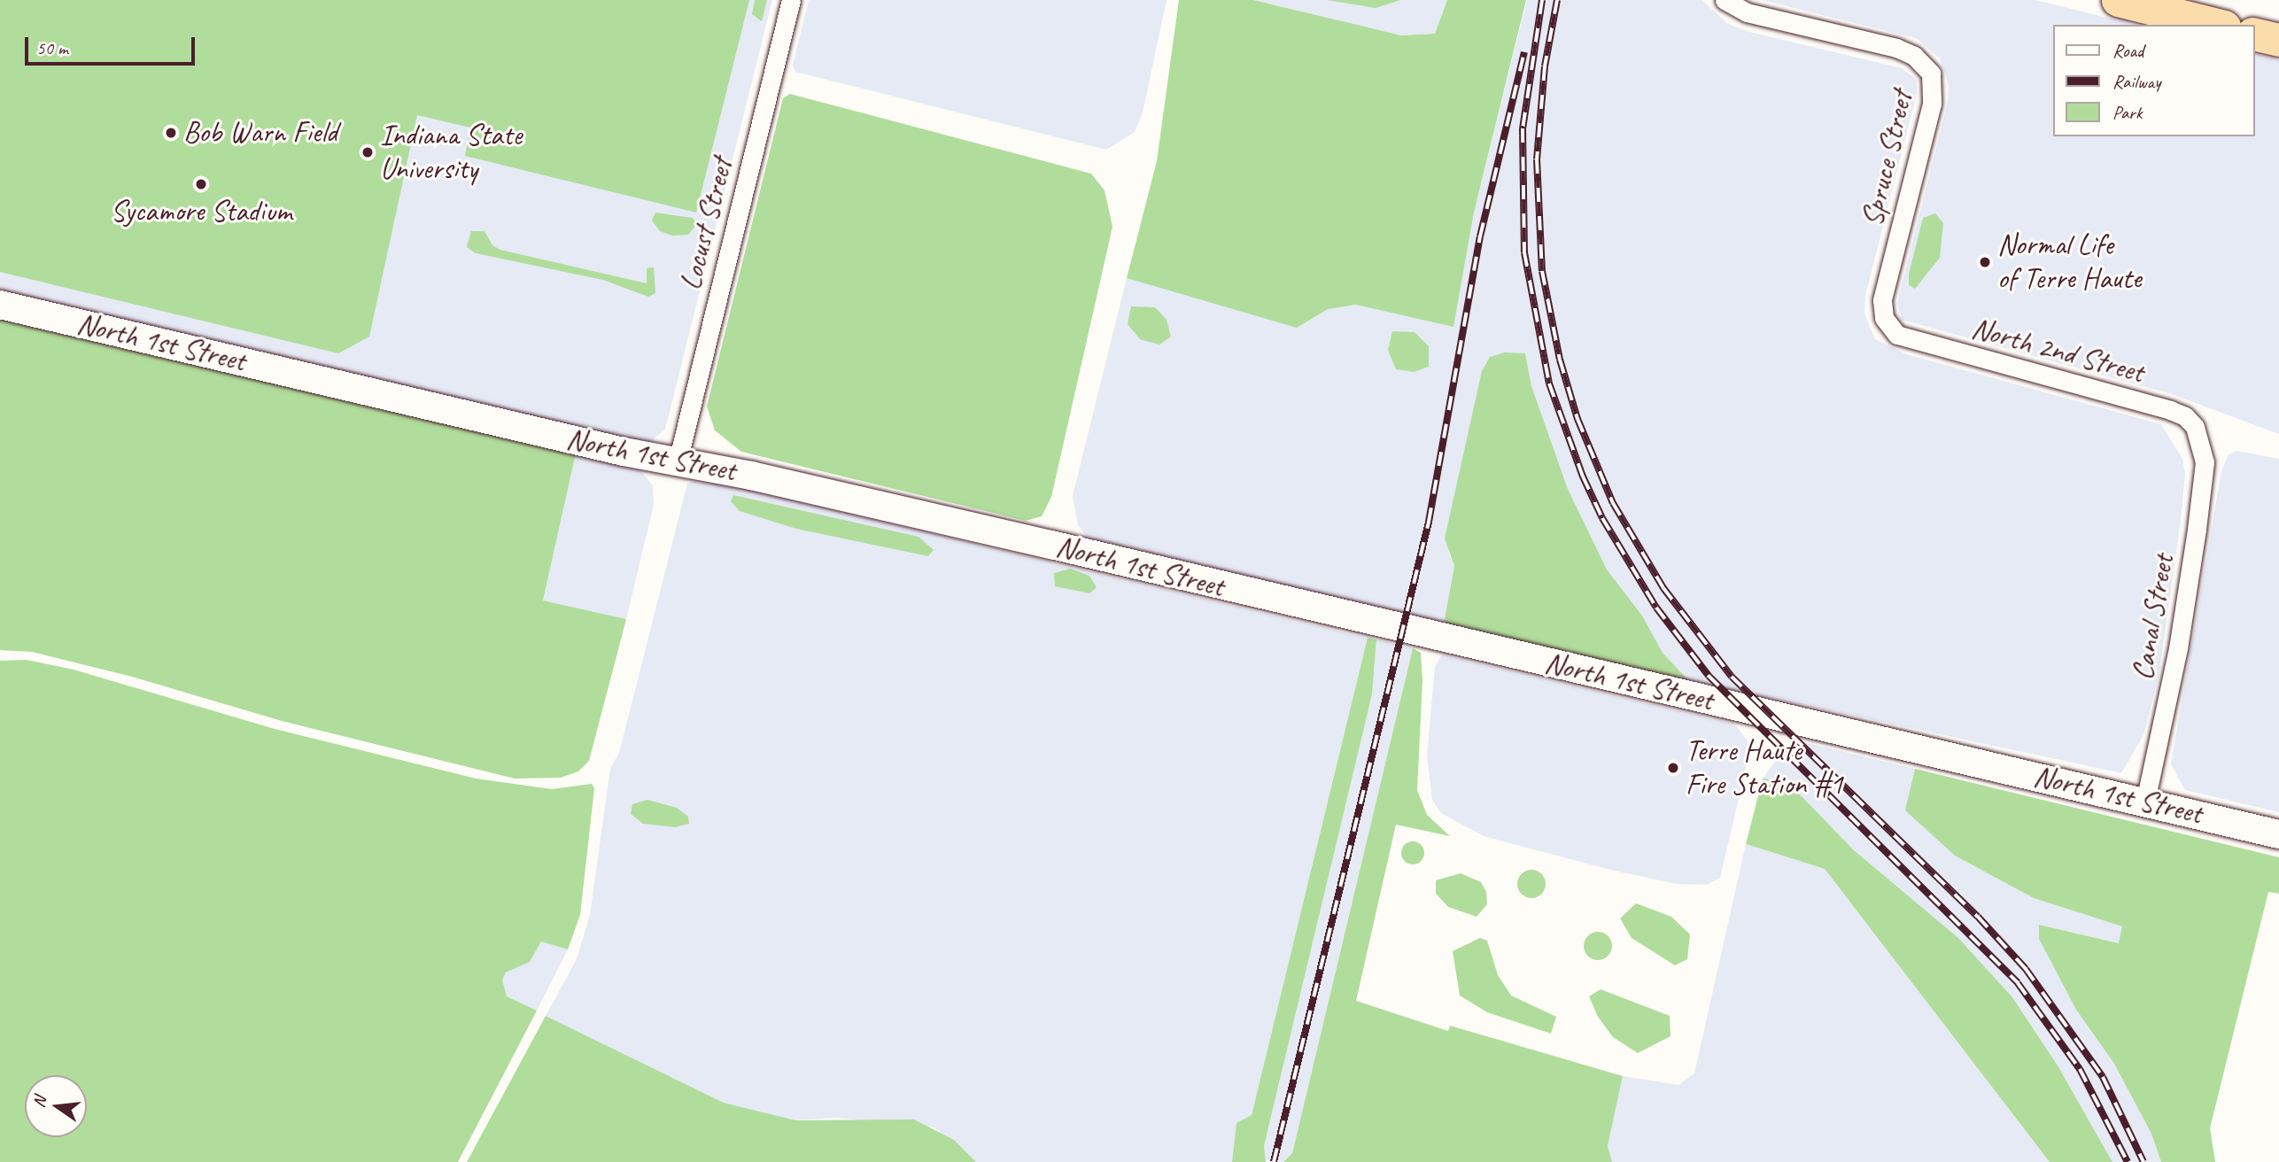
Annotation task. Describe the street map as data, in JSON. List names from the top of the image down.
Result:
{
  "streets": {
    "main road": ["North 1st Street"],
    "street": [
      "Spruce Street",
      "Locust Street",
      "North 2nd Street",
      "Canal Street"
    ]
  },
  "crossings": [
    ["Spruce Street", "North 2nd Street"],
    ["Locust Street", "North 1st Street"],
    ["North 1st Street", "Canal Street"],
    ["North 2nd Street", "Canal Street"]
  ],
  "places": [
    "Bob Warn Field",
    "Indiana State University",
    "Sycamore Stadium",
    "Normal Life of Terre Haute",
    "Terre Haute Fire Station #1"
  ],
  "legend": ["Road", "Railway", "Park"],
  "scale_bar": "50 m",
  "north": "left"
}
